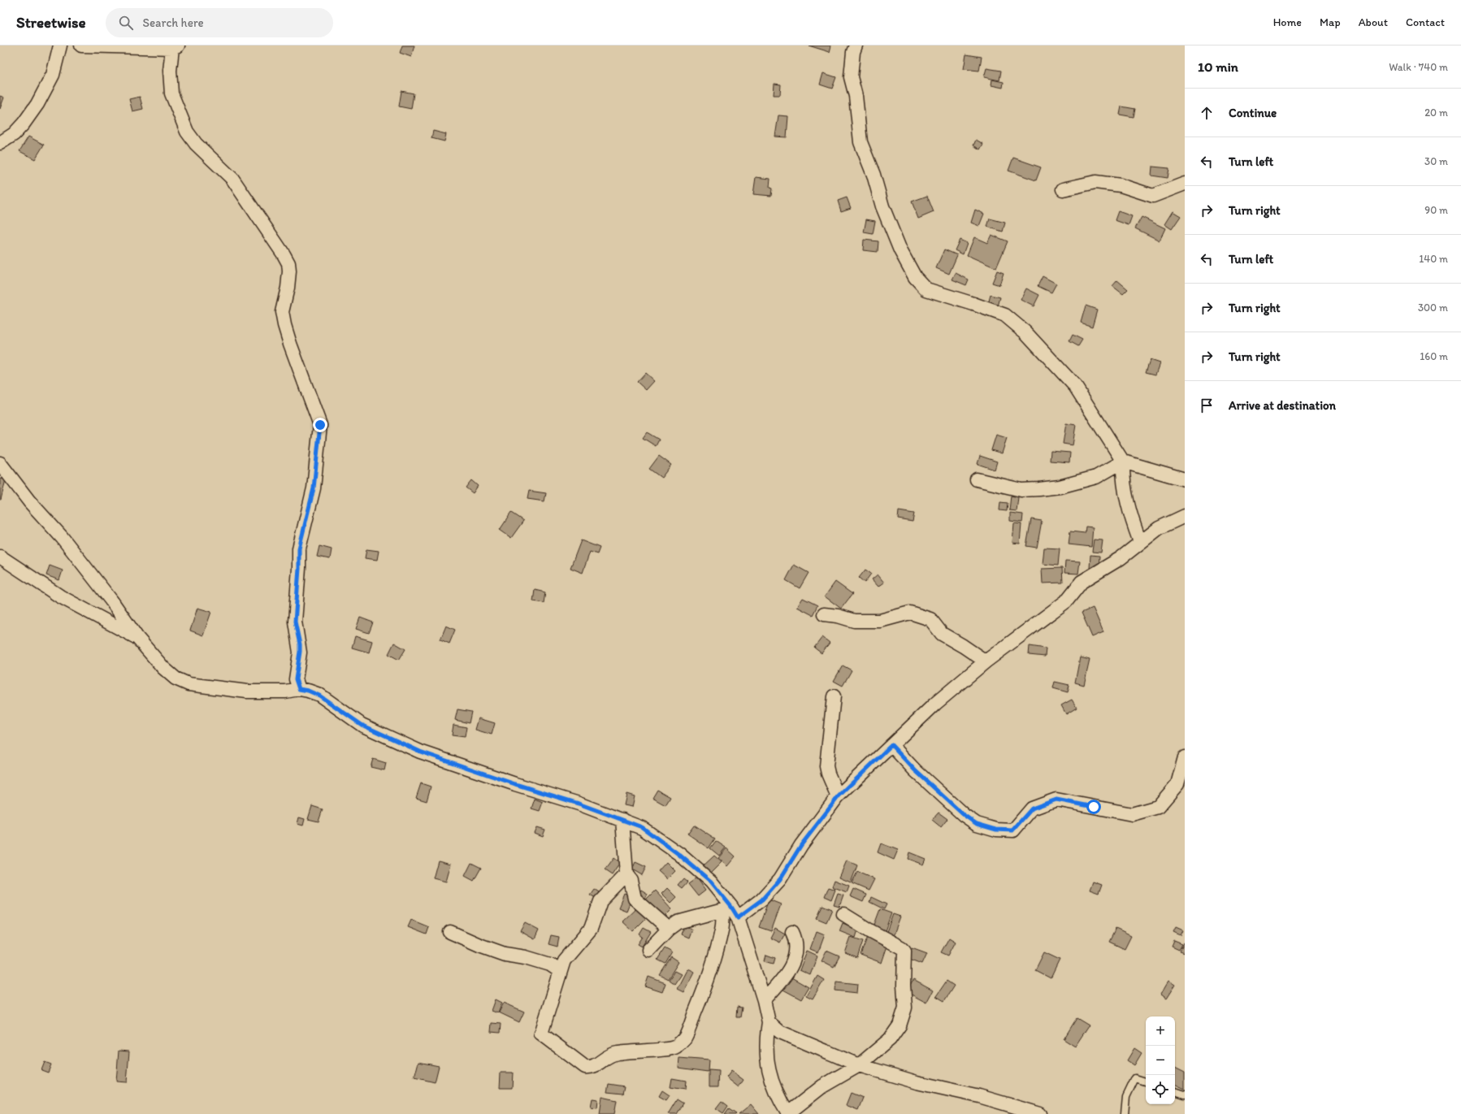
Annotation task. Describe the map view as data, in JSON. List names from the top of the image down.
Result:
{
  "page": {
    "header": "Streetwise",
    "search": "Search here",
    "nav": [
      "Home",
      "Map",
      "About",
      "Contact"
    ],
    "heading": ["10 min", "Walk · 740 m"],
    "list": [
      ["Continue", "20 m"],
      ["Turn left", "30 m"],
      ["Turn right", "90 m"],
      ["Turn left", "140 m"],
      ["Turn right", "300 m"],
      ["Turn right", "160 m"],
      "Arrive at destination"
    ],
    "map_buttons": ["+", "−"]
  }
}
